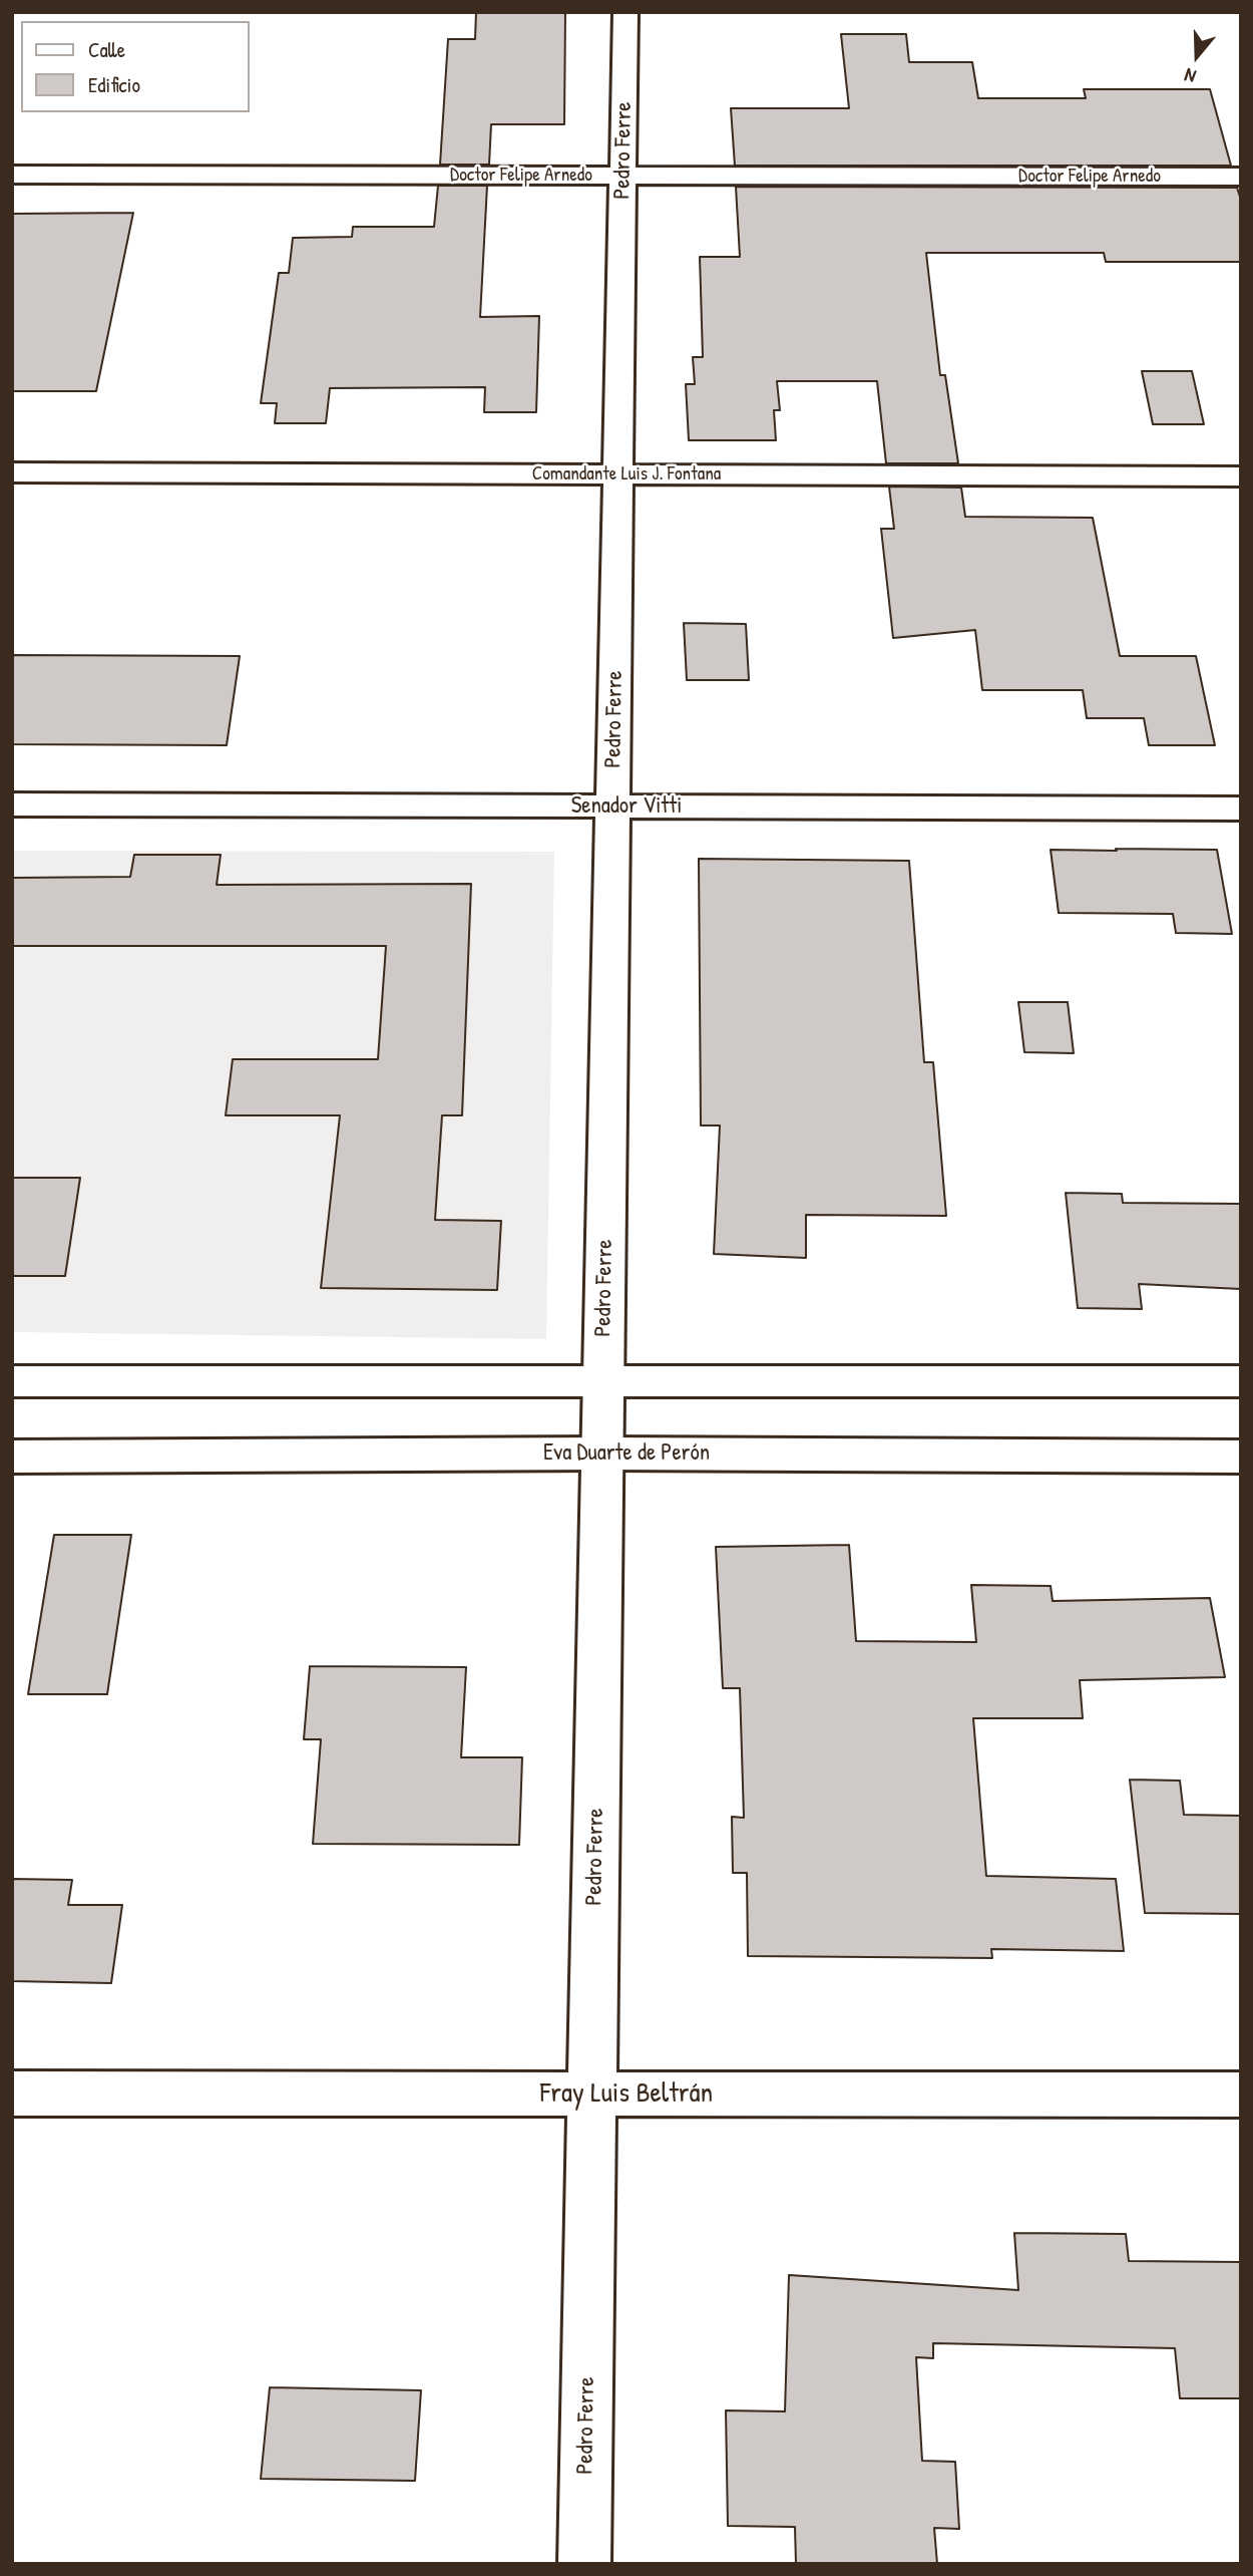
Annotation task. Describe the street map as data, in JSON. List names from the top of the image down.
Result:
{
  "streets": {
    "street": [
      "Pedro Ferre",
      "Doctor Felipe Arnedo",
      "Comandante Luis J. Fontana",
      "Senador Vitti",
      "Eva Duarte de Perón",
      "Fray Luis Beltrán"
    ]
  },
  "crossings": [
    ["Pedro Ferre", "Doctor Felipe Arnedo"],
    ["Pedro Ferre", "Comandante Luis J. Fontana"],
    ["Pedro Ferre", "Senador Vitti"],
    ["Pedro Ferre", "Eva Duarte de Perón"],
    ["Pedro Ferre", "Fray Luis Beltrán"]
  ],
  "legend": ["Calle", "Edificio"],
  "north": "bottom"
}
